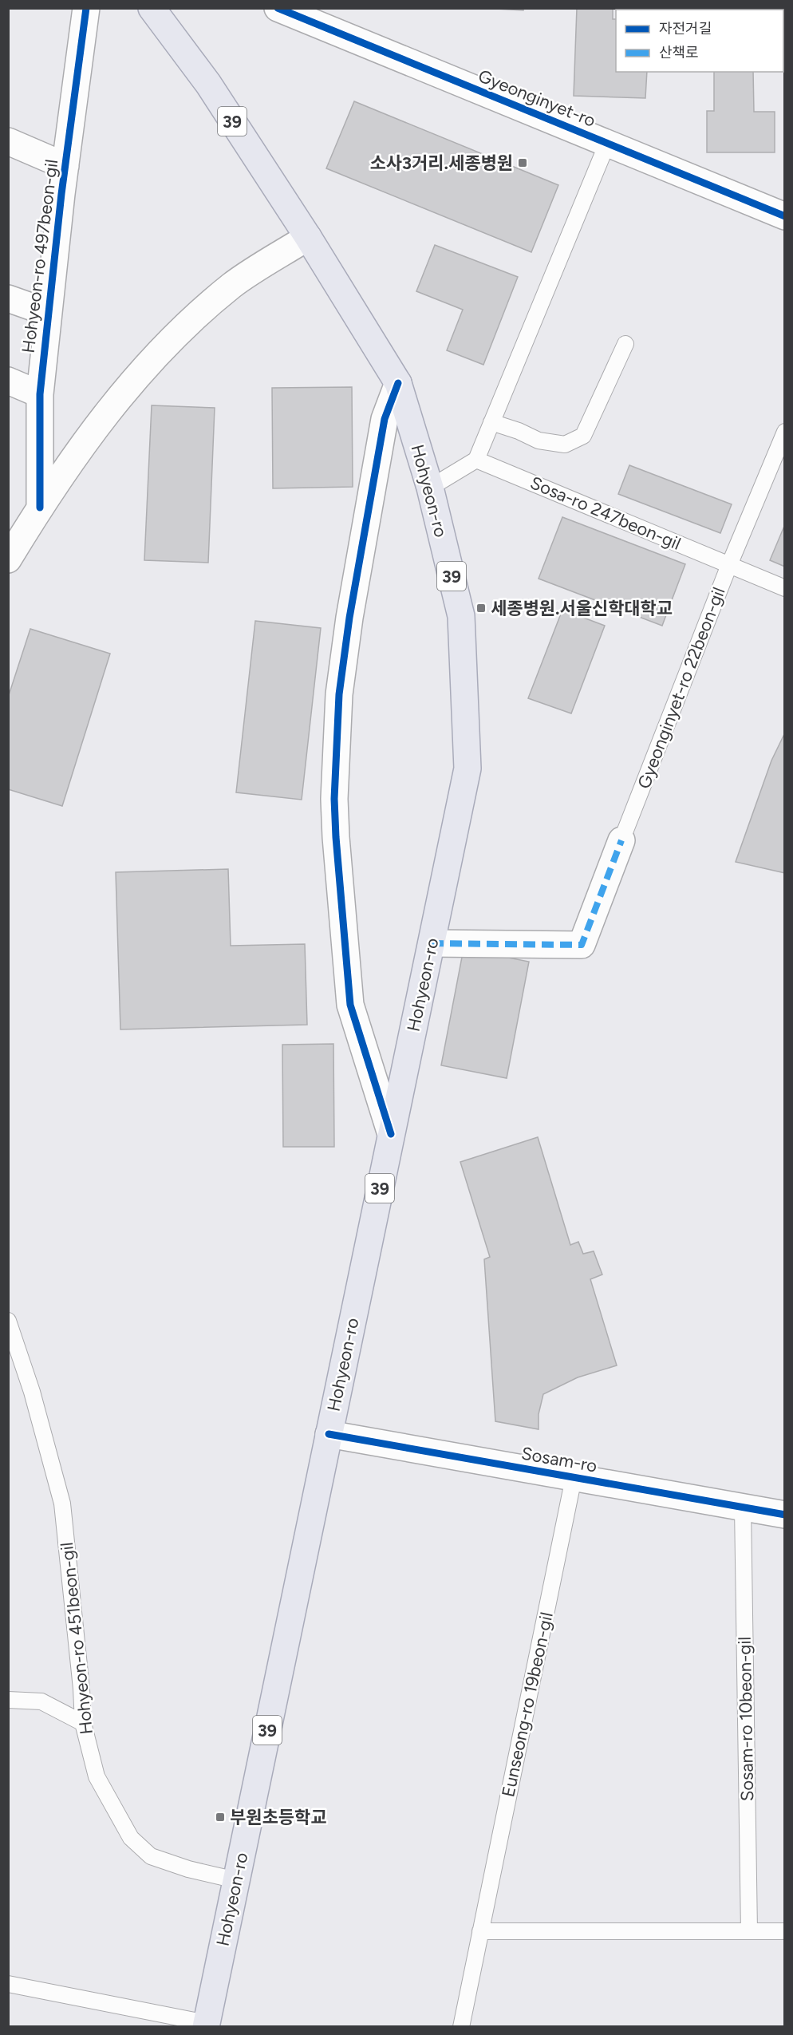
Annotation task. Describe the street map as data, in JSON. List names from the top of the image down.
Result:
{
  "streets": {
    "main road": ["39", "Hohyeon-ro"],
    "street": [
      "Gyeonginyet-ro",
      "Hohyeon-ro 497beon-gil",
      "Gyeonginyet-ro 22beon-gil",
      "Sosam-ro"
    ],
    "lane": [
      "Sosa-ro 247beon-gil",
      "Hohyeon-ro 451beon-gil",
      "Eunseong-ro 19beon-gil",
      "Sosam-ro 10beon-gil"
    ]
  },
  "crossings": [
    ["Hohyeon-ro", "Gyeonginyet-ro 22beon-gil"],
    ["Hohyeon-ro", "Sosam-ro"],
    ["Hohyeon-ro", "Hohyeon-ro 451beon-gil"],
    ["Sosa-ro 247beon-gil", "Gyeonginyet-ro 22beon-gil"],
    ["Sosam-ro", "Eunseong-ro 19beon-gil"],
    ["Sosam-ro", "Sosam-ro 10beon-gil"]
  ],
  "places": {
    "transit": ["소사3거리.세종병원", "세종병원.서울신학대학교", "부원초등학교"]
  },
  "legend": ["자전거길", "산책로"]
}
